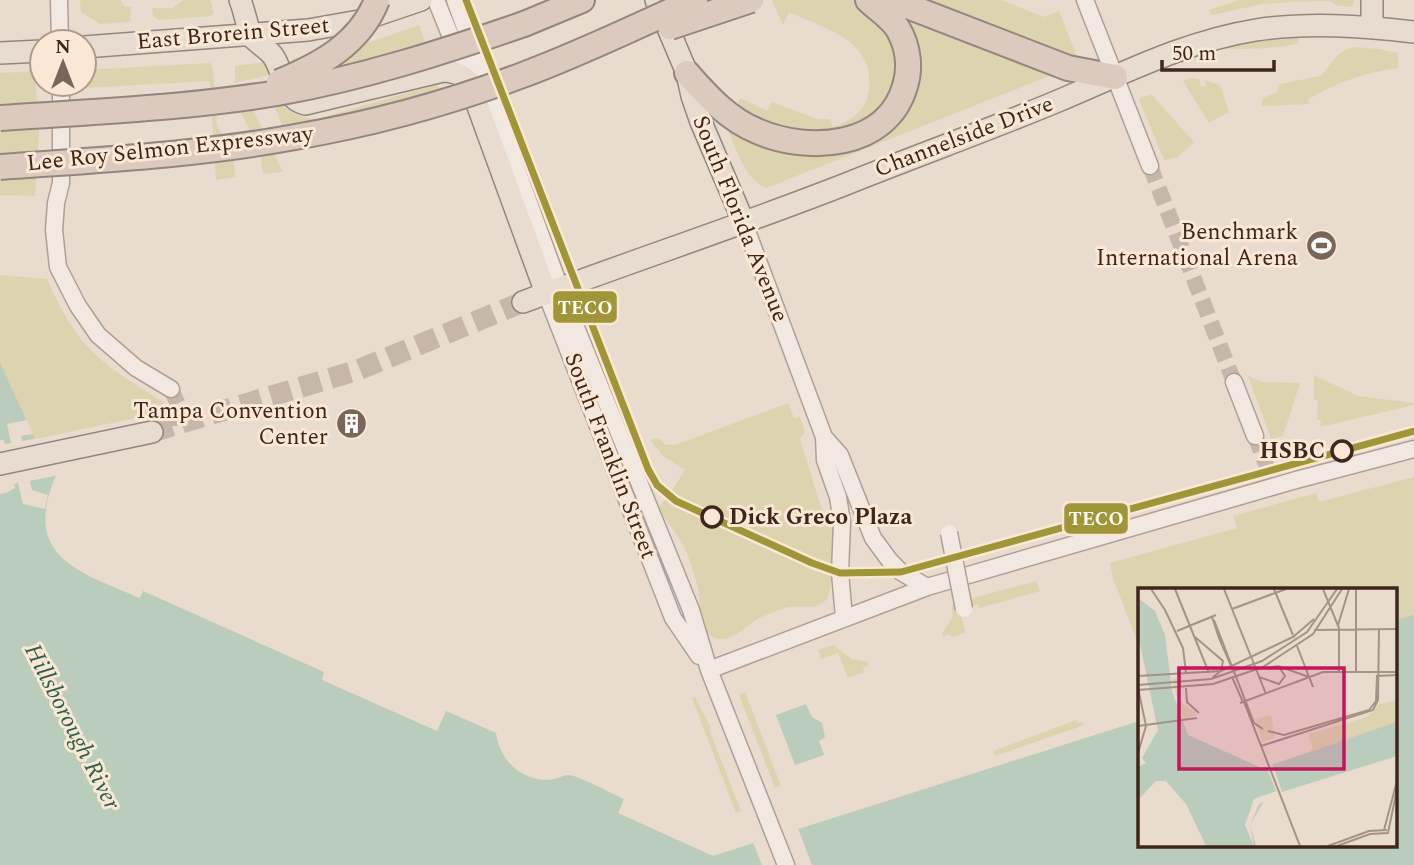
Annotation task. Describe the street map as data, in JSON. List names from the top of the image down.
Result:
{
  "streets": {
    "highway": ["Lee Roy Selmon Expressway"],
    "main road": [
      "East Brorein Street",
      "Channelside Drive",
      "South Florida Avenue",
      "South Franklin Street"
    ]
  },
  "crossings": [
    ["Channelside Drive", "South Florida Avenue"],
    ["Channelside Drive", "South Franklin Street"]
  ],
  "water": ["Hillsborough River"],
  "places": {
    "sports": ["Benchmark International Arena"],
    "building": ["Tampa Convention Center"],
    "other": ["HSBC", "Dick Greco Plaza"]
  },
  "lines": ["transit line TECO"],
  "scale_bar": "50 m",
  "north": "top"
}
